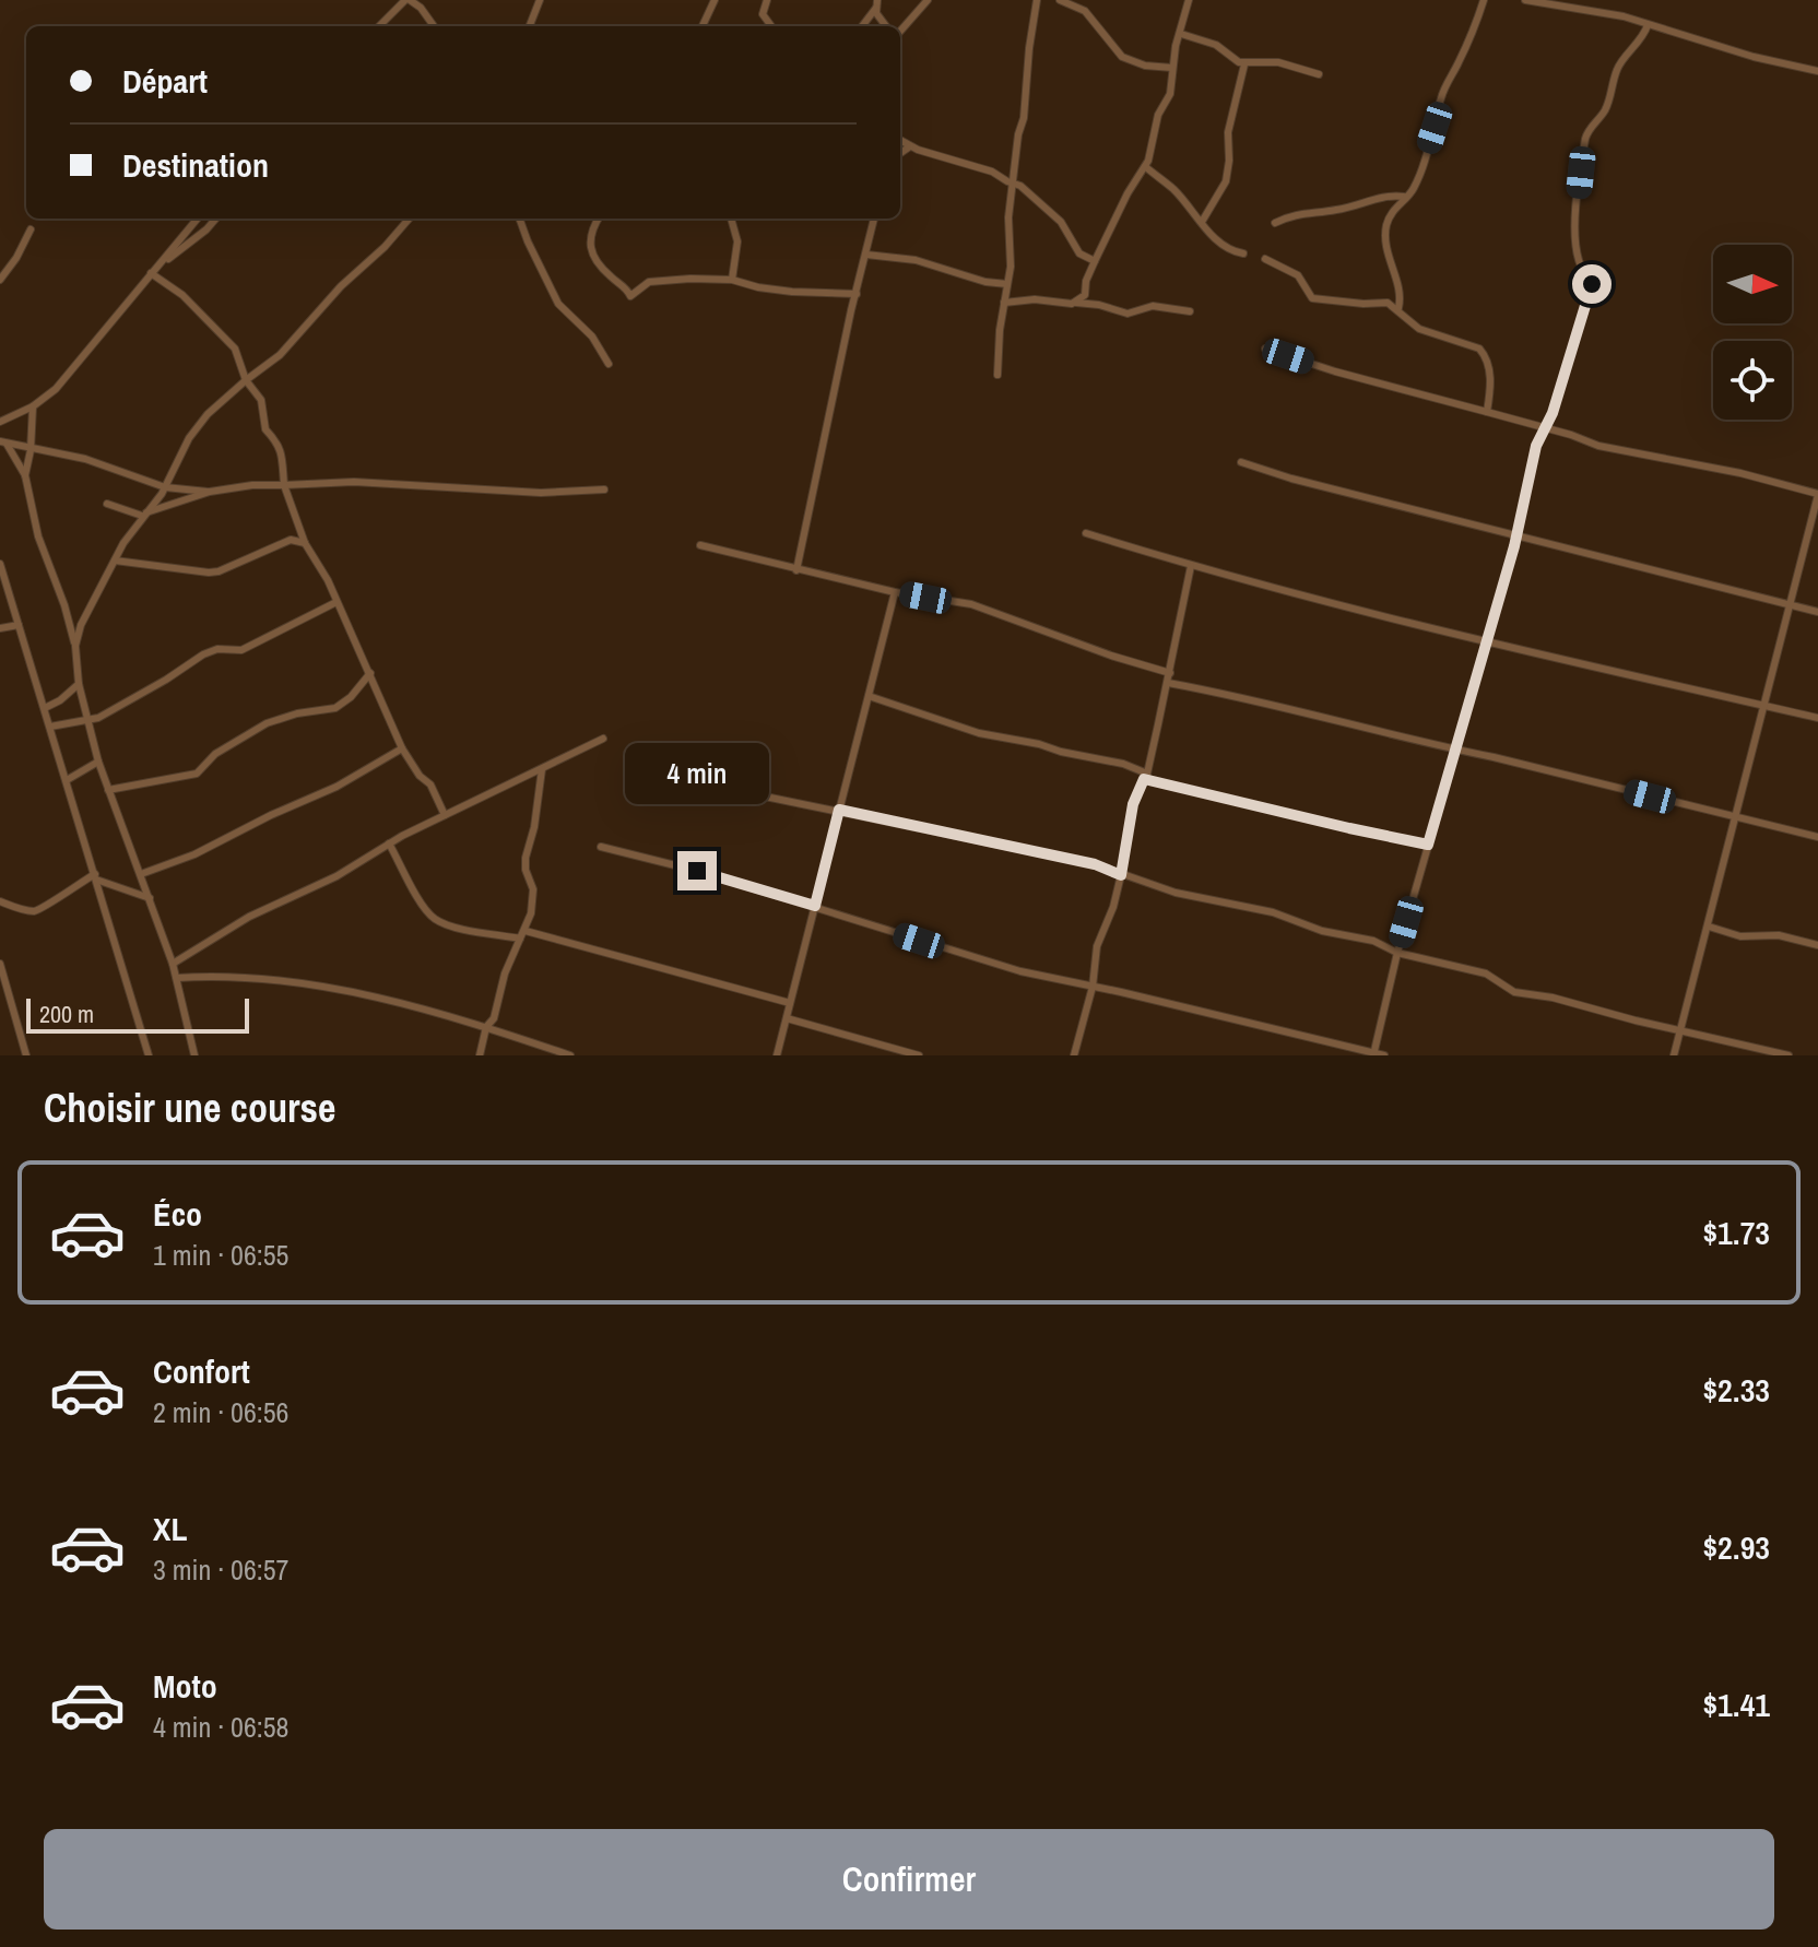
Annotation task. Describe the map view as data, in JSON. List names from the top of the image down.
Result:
{
  "scale_bar": "200 m",
  "north": "right",
  "page": {
    "banner": ["Départ", "Destination"],
    "bubble": "4 min",
    "scale": "200 m",
    "heading": "Choisir une course",
    "list": [
      {
        "name": "Éco",
        "note": "1 min · 06:55",
        "value": "$1.73"
      },
      {
        "name": "Confort",
        "note": "2 min · 06:56",
        "value": "$2.33"
      },
      {
        "name": "XL",
        "note": "3 min · 06:57",
        "value": "$2.93"
      },
      {
        "name": "Moto",
        "note": "4 min · 06:58",
        "value": "$1.41"
      }
    ],
    "buttons": "Confirmer"
  }
}
